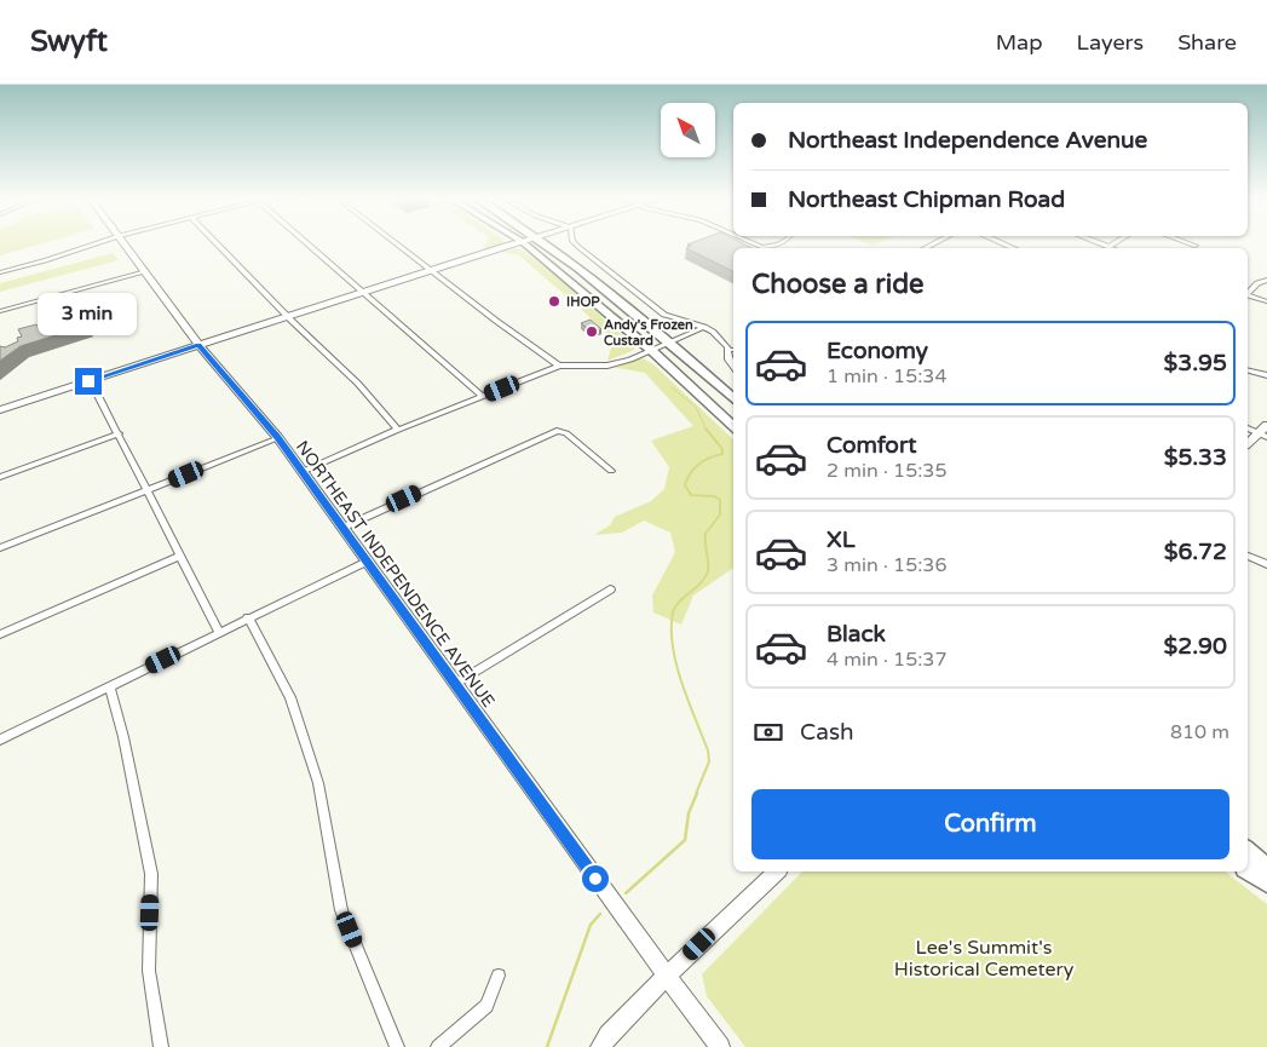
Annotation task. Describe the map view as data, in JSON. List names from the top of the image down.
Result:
{
  "streets": {
    "street": ["NORTHEAST INDEPENDENCE AVENUE"]
  },
  "parks": ["Lee's Summit's Historical Cemetery"],
  "places": ["IHOP", "Andy's Frozen Custard"],
  "north": "top left",
  "page": {
    "header": "Swyft",
    "nav": ["Map", "Layers", "Share"],
    "banner": ["Northeast Independence Avenue", "Northeast Chipman Road"],
    "heading": "Choose a ride",
    "bubble": "3 min",
    "list": [
      {
        "name": "Economy",
        "note": "1 min · 15:34",
        "value": "$3.95"
      },
      {
        "name": "Comfort",
        "note": "2 min · 15:35",
        "value": "$5.33"
      },
      {
        "name": "XL",
        "note": "3 min · 15:36",
        "value": "$6.72"
      },
      {
        "name": "Black",
        "note": "4 min · 15:37",
        "value": "$2.90"
      }
    ],
    "pay": ["Cash", "810 m"],
    "buttons": "Confirm"
  }
}
